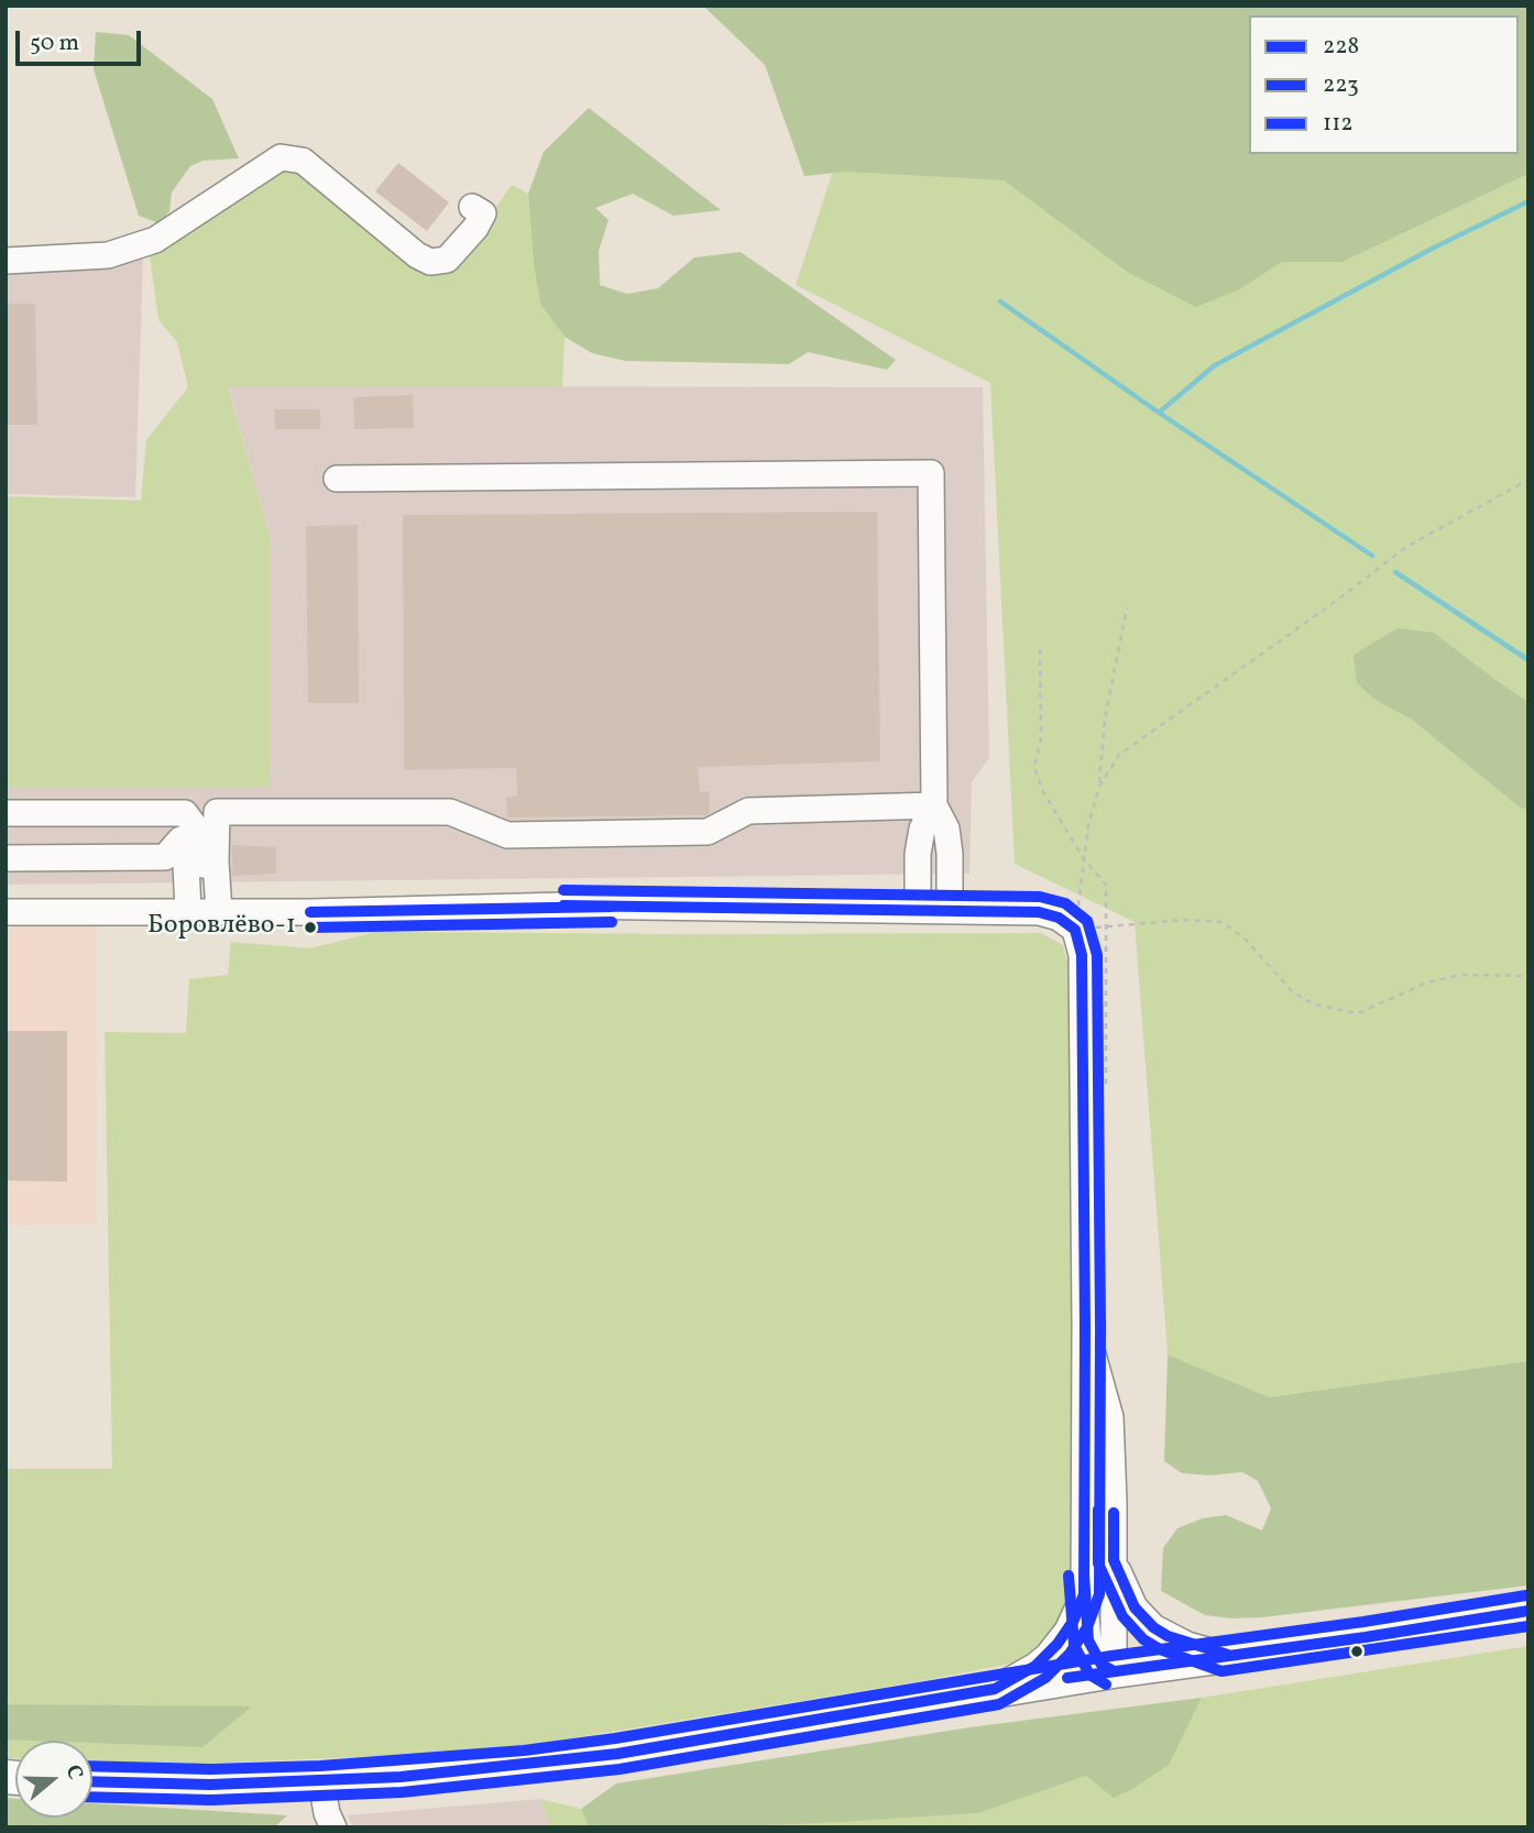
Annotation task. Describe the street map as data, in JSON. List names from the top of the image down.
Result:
{
  "places": ["Боровлёво-1"],
  "lines": ["transit line 223", "transit line 228", "transit line 112"],
  "legend": ["228", "223", "112"],
  "scale_bar": "50 m",
  "north": "right"
}
